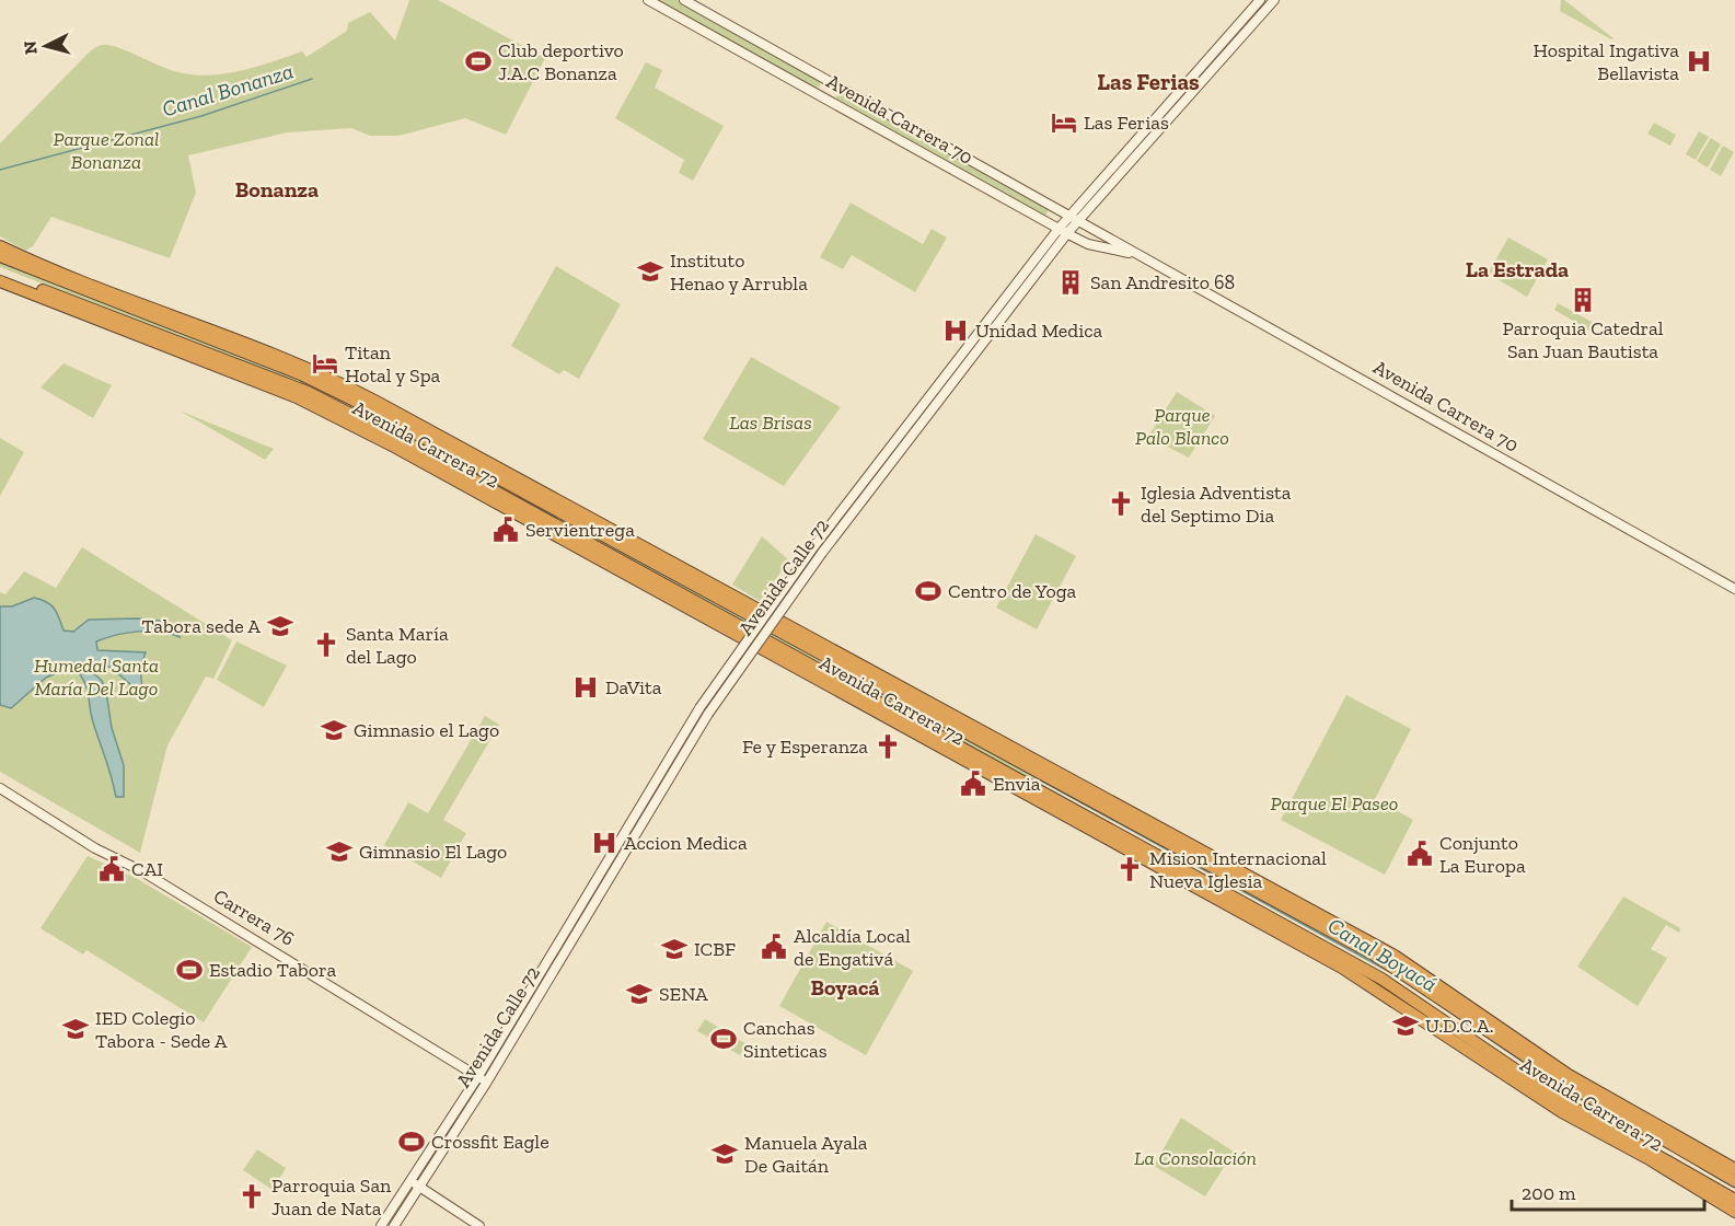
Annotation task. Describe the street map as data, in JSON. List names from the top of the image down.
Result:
{
  "streets": {
    "highway": ["Avenida Carrera 72"],
    "main road": ["Avenida Carrera 70", "Avenida Calle 72", "Carrera 76"]
  },
  "crossings": [
    ["Avenida Carrera 70", "Avenida Calle 72"],
    ["Avenida Calle 72", "Carrera 76"]
  ],
  "districts": [
    "Las Ferias",
    "Bonanza",
    "La Estrada",
    "Boyacá"
  ],
  "water": ["Canal Bonanza", "Canal Boyacá"],
  "parks": [
    "Parque Zonal Bonanza",
    "Parque Palo Blanco",
    "Las Brisas",
    "Humedal Santa María Del Lago",
    "Parque El Paseo",
    "La Consolación"
  ],
  "places": {
    "sports": [
      "Club deportivo J.A.C Bonanza",
      "Centro de Yoga",
      "Estadio Tabora",
      "Canchas Sinteticas",
      "Crossfit Eagle"
    ],
    "hospital": [
      "Hospital Ingativa Bellavista",
      "Unidad Medica",
      "DaVita",
      "Accion Medica"
    ],
    "hotel": ["Las Ferias", "Titan Hotal y Spa"],
    "school or university": [
      "Instituto Henao y Arrubla",
      "Tabora sede A",
      "Gimnasio el Lago",
      "Gimnasio El Lago",
      "ICBF",
      "SENA",
      "U.D.C.A.",
      "IED Colegio Tabora - Sede A",
      "Manuela Ayala De Gaitán"
    ],
    "building": ["San Andresito 68", "Parroquia Catedral San Juan Bautista"],
    "church": [
      "Iglesia Adventista del Septimo Dia",
      "Santa María del Lago",
      "Fe y Esperanza",
      "Mision Internacional Nueva Iglesia",
      "Parroquia San Juan de Nata"
    ],
    "public building": [
      "Servientrega",
      "Envia",
      "Conjunto La Europa",
      "CAI",
      "Alcaldía Local de Engativá"
    ]
  },
  "scale_bar": "200 m",
  "north": "left"
}
